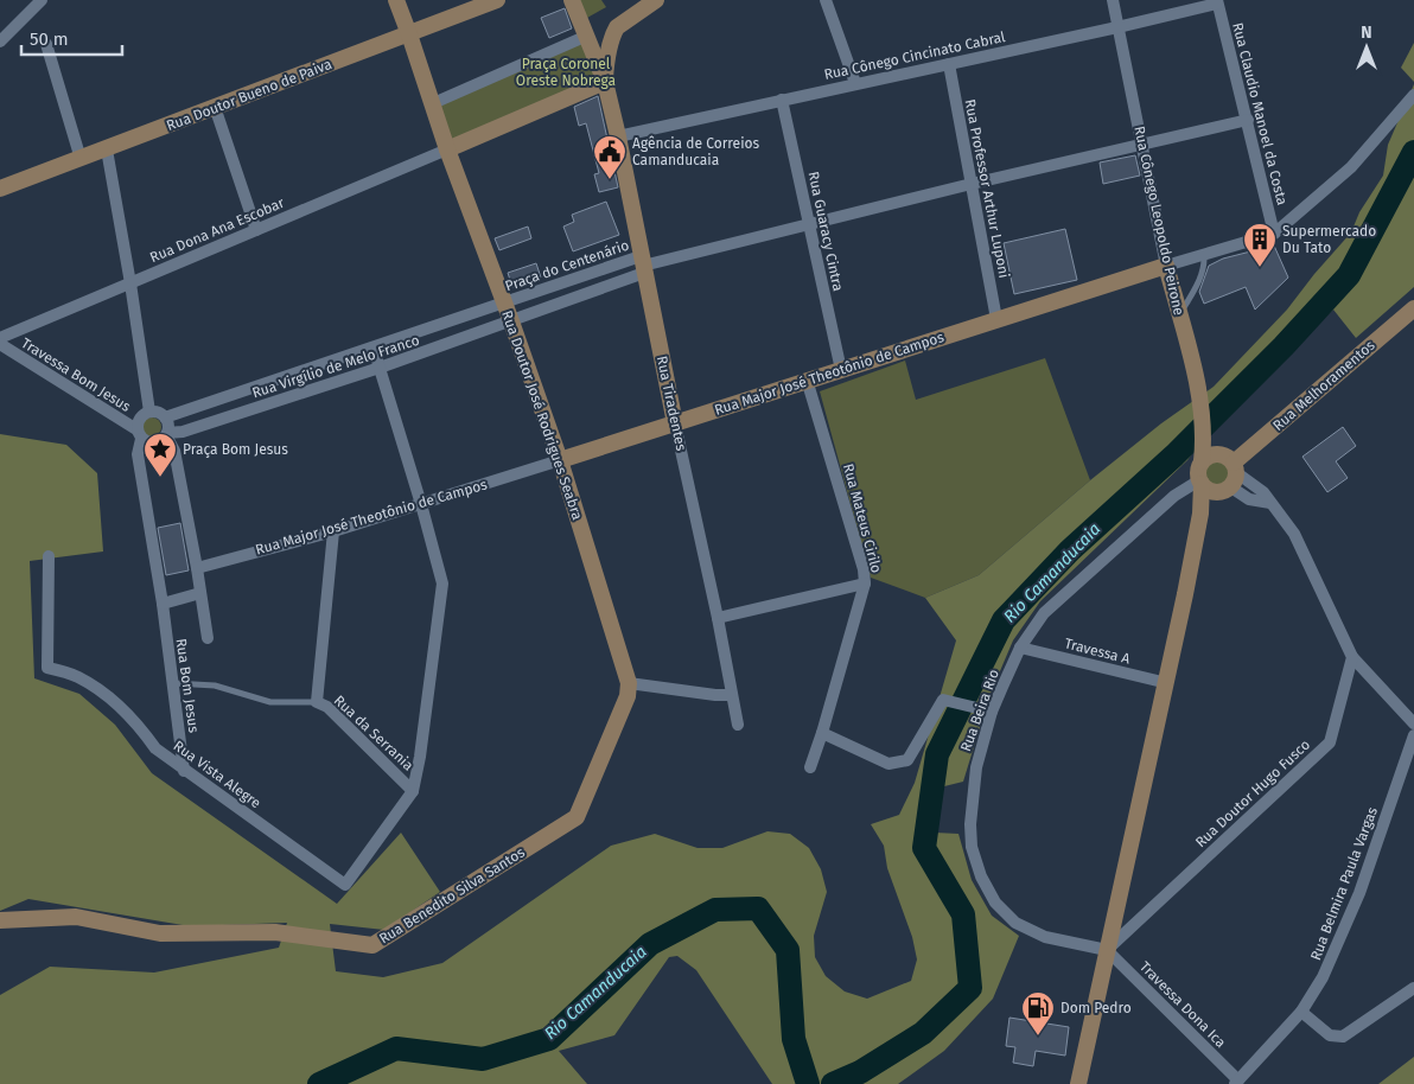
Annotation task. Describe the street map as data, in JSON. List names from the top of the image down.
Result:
{
  "streets": {
    "main road": [
      "Rua Doutor Bueno de Paiva",
      "Rua Cônego Leopoldo Peirone",
      "Rua Major José Theotônio de Campos",
      "Rua Melhoramentos",
      "Rua Tiradentes",
      "Rua Doutor José Rodrigues Seabra",
      "Rua Benedito Silva Santos"
    ],
    "street": [
      "Rua Cônego Cincinato Cabral",
      "Rua Claudio Manoel da Costa",
      "Rua Professor Arthur Luponi",
      "Rua Dona Ana Escobar",
      "Rua Guaracy Cintra",
      "Praça do Centenário",
      "Rua Virgílio de Melo Franco",
      "Travessa Bom Jesus",
      "Rua Mateus Cirilo",
      "Travessa A",
      "Rua Bom Jesus",
      "Rua Beira Rio",
      "Rua da Serrania",
      "Rua Vista Alegre",
      "Rua Doutor Hugo Fusco",
      "Rua Belmira Paula Vargas",
      "Travessa Dona Ica"
    ]
  },
  "crossings": [
    ["Rua Cônego Cincinato Cabral", "Rua Claudio Manoel da Costa"],
    ["Rua Cônego Cincinato Cabral", "Rua Professor Arthur Luponi"],
    ["Rua Cônego Cincinato Cabral", "Rua Cônego Leopoldo Peirone"],
    ["Rua Cônego Cincinato Cabral", "Rua Guaracy Cintra"],
    ["Rua Cônego Cincinato Cabral", "Rua Tiradentes"],
    ["Rua Doutor Bueno de Paiva", "Rua Doutor José Rodrigues Seabra"],
    ["Rua Claudio Manoel da Costa", "Rua Major José Theotônio de Campos"],
    ["Rua Professor Arthur Luponi", "Rua Major José Theotônio de Campos"],
    ["Rua Cônego Leopoldo Peirone", "Rua Major José Theotônio de Campos"],
    ["Rua Cônego Leopoldo Peirone", "Rua Melhoramentos"],
    ["Rua Cônego Leopoldo Peirone", "Rua Beira Rio"],
    ["Rua Dona Ana Escobar", "Rua Doutor José Rodrigues Seabra"],
    ["Rua Guaracy Cintra", "Rua Major José Theotônio de Campos"],
    ["Praça do Centenário", "Rua Virgílio de Melo Franco"],
    ["Praça do Centenário", "Rua Tiradentes"],
    ["Praça do Centenário", "Rua Doutor José Rodrigues Seabra"],
    ["Rua Virgílio de Melo Franco", "Travessa Bom Jesus"],
    ["Rua Virgílio de Melo Franco", "Rua Doutor José Rodrigues Seabra"],
    ["Rua Major José Theotônio de Campos", "Rua Tiradentes"],
    ["Rua Major José Theotônio de Campos", "Rua Doutor José Rodrigues Seabra"],
    ["Rua Major José Theotônio de Campos", "Rua Mateus Cirilo"],
    ["Rua Melhoramentos", "Rua Beira Rio"],
    ["Rua Doutor José Rodrigues Seabra", "Rua Benedito Silva Santos"],
    ["Travessa A", "Rua Beira Rio"],
    ["Rua Bom Jesus", "Rua da Serrania"],
    ["Rua Bom Jesus", "Rua Vista Alegre"],
    ["Rua Beira Rio", "Rua Doutor Hugo Fusco"],
    ["Rua Beira Rio", "Travessa Dona Ica"],
    ["Rua da Serrania", "Rua Vista Alegre"],
    ["Rua Doutor Hugo Fusco", "Travessa Dona Ica"],
    ["Rua Belmira Paula Vargas", "Travessa Dona Ica"]
  ],
  "water": ["Rio Camanducaia"],
  "parks": ["Praça Coronel Oreste Nobrega"],
  "places": {
    "public building": ["Agência de Correios Camanducaia"],
    "building": ["Supermercado Du Tato"],
    "place": ["Praça Bom Jesus"],
    "fuel station": ["Dom Pedro"]
  },
  "scale_bar": "50 m",
  "north": "top"
}
